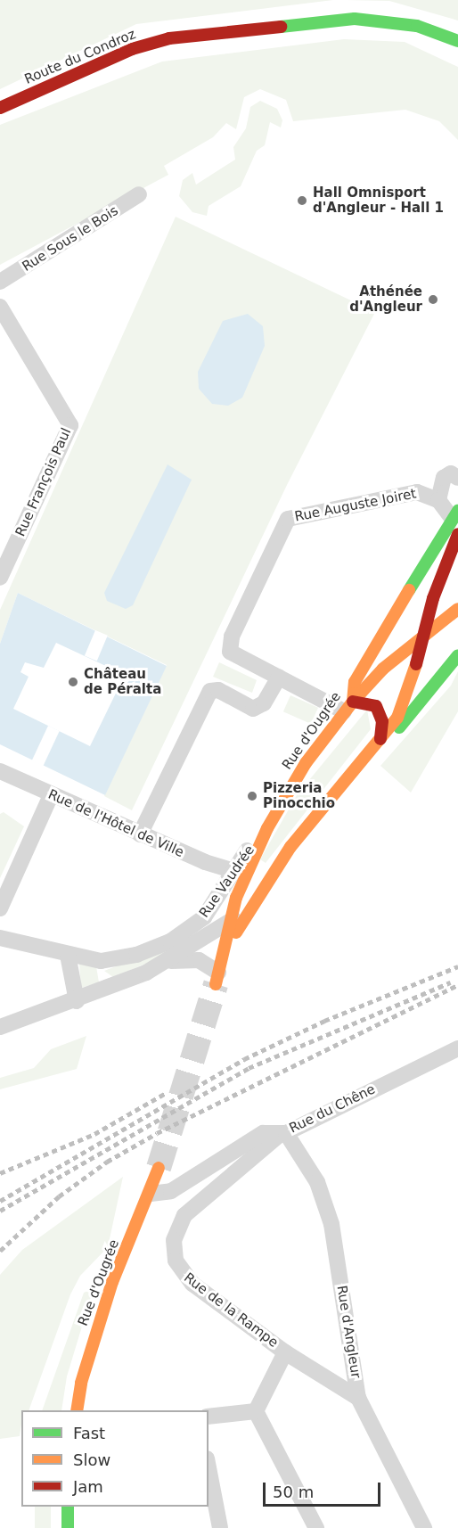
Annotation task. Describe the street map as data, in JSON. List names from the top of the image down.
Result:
{
  "streets": {
    "main road": ["Route du Condroz", "Rue d'Ougrée"],
    "street": [
      "Rue Sous le Bois",
      "Rue François Paul",
      "Rue Auguste Joiret",
      "Rue de l'Hôtel de Ville",
      "Rue Vaudrée",
      "Rue du Chêne",
      "Rue de la Rampe",
      "Rue d'Angleur"
    ]
  },
  "crossings": [
    ["Rue d'Ougrée", "Rue Vaudrée"],
    ["Rue d'Ougrée", "Rue du Chêne"],
    ["Rue de l'Hôtel de Ville", "Rue Vaudrée"],
    ["Rue du Chêne", "Rue de la Rampe"],
    ["Rue du Chêne", "Rue d'Angleur"],
    ["Rue de la Rampe", "Rue d'Angleur"]
  ],
  "places": [
    "Hall Omnisport d'Angleur - Hall 1",
    "Athénée d'Angleur",
    "Château de Péralta",
    "Pizzeria Pinocchio"
  ],
  "legend": ["Fast", "Slow", "Jam"],
  "scale_bar": "50 m"
}
